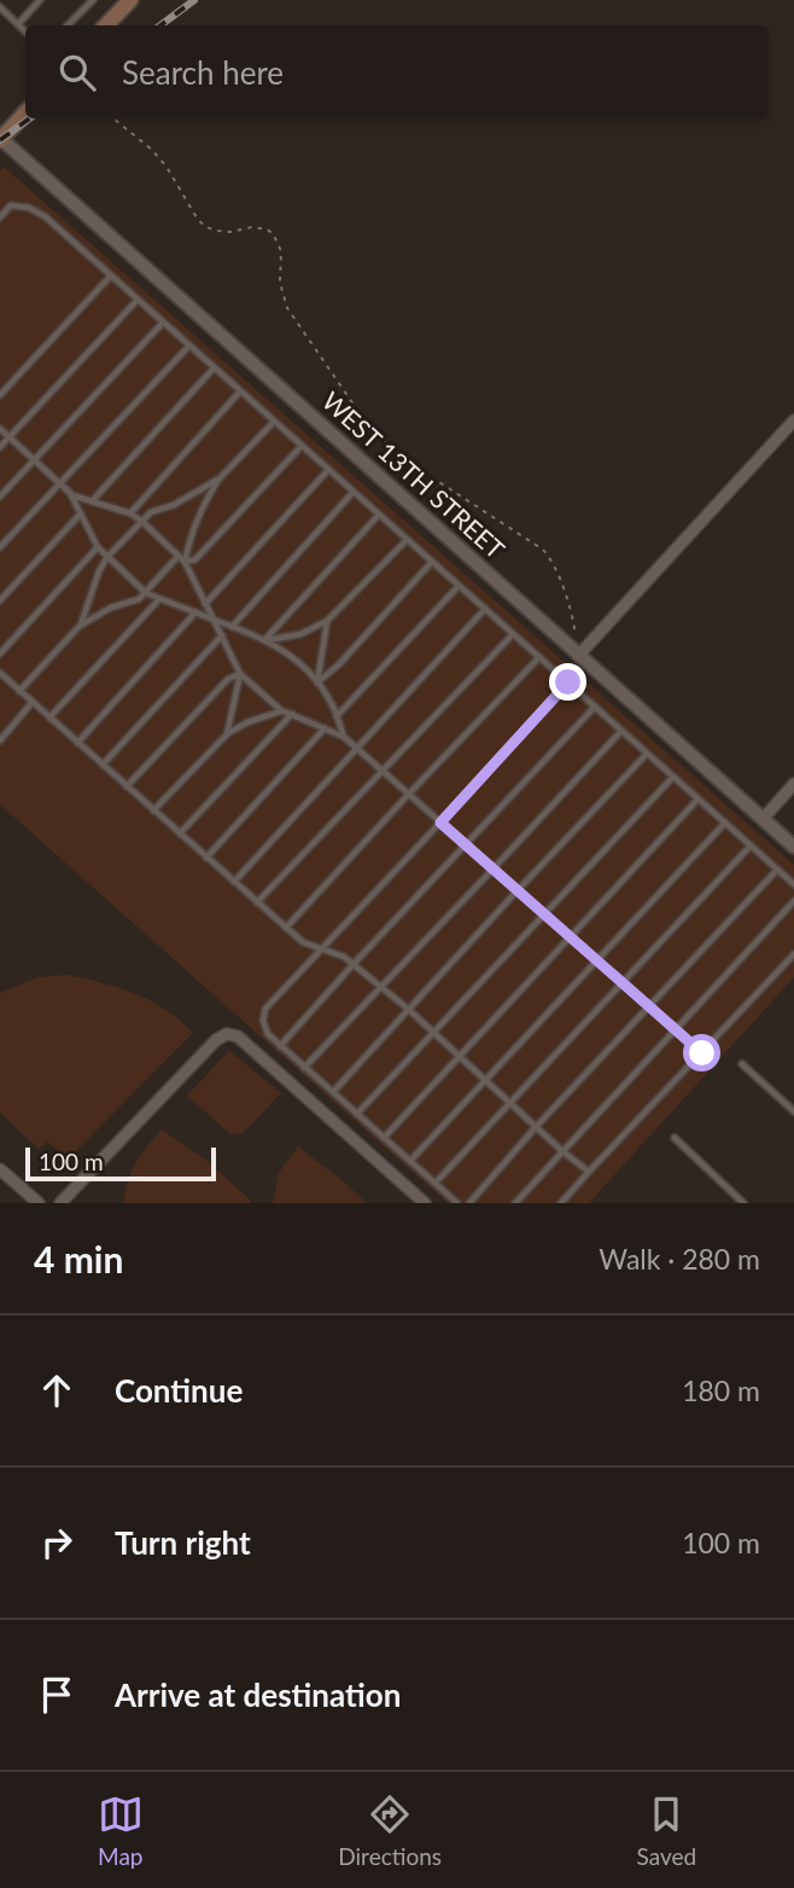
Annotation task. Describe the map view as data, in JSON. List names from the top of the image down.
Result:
{
  "streets": {
    "street": ["WEST 13TH STREET"]
  },
  "scale_bar": "100 m",
  "page": {
    "search": "Search here",
    "scale": "100 m",
    "heading": ["4 min", "Walk · 280 m"],
    "list": [
      ["Continue", "180 m"],
      ["Turn right", "100 m"],
      "Arrive at destination"
    ],
    "nav": ["Map", "Directions", "Saved"]
  }
}
